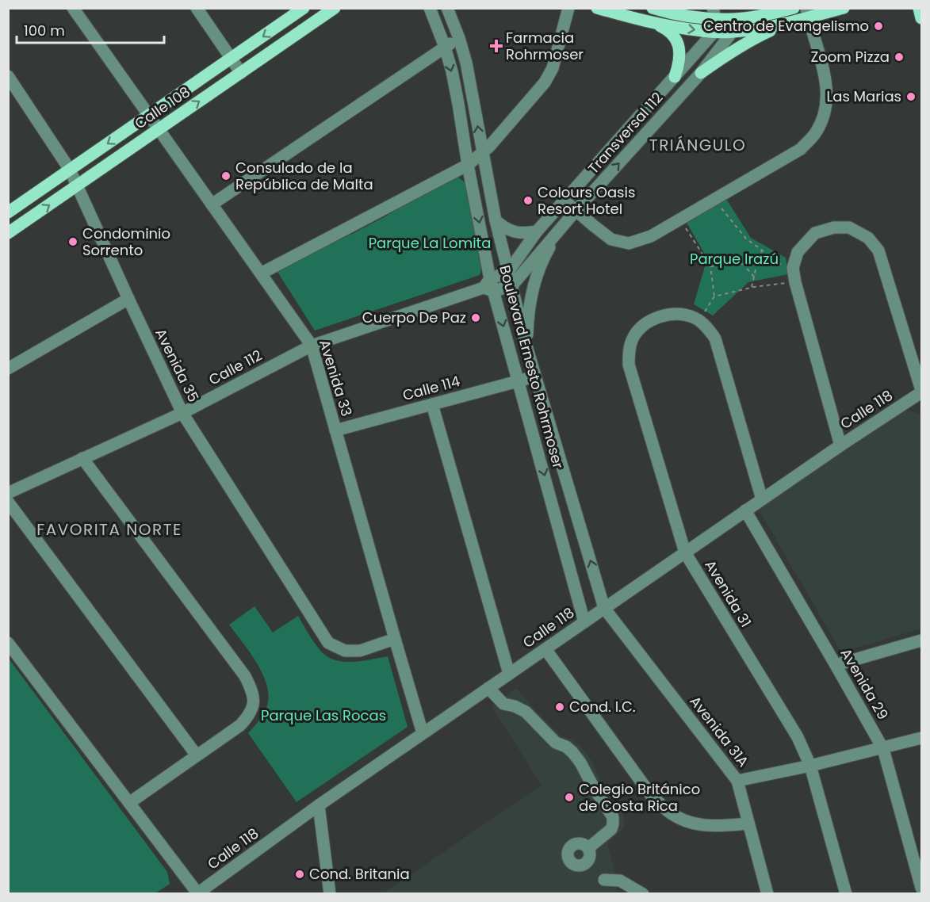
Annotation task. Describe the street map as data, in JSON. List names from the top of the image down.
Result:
{
  "streets": {
    "main road": ["Calle 108"],
    "street": [
      "Transversal 112",
      "Avenida 35",
      "Boulevard Ernesto Rohrmoser",
      "Calle 112",
      "Avenida 33",
      "Calle 114",
      "Calle 118",
      "Avenida 31",
      "Avenida 29",
      "Avenida 31A"
    ]
  },
  "crossings": [
    ["Calle 108", "Avenida 35"],
    ["Calle 108", "Avenida 33"],
    ["Transversal 112", "Boulevard Ernesto Rohrmoser"],
    ["Transversal 112", "Calle 112"],
    ["Avenida 35", "Calle 112"],
    ["Avenida 35", "Avenida 33"],
    ["Boulevard Ernesto Rohrmoser", "Calle 112"],
    ["Boulevard Ernesto Rohrmoser", "Calle 114"],
    ["Boulevard Ernesto Rohrmoser", "Calle 118"],
    ["Boulevard Ernesto Rohrmoser", "Avenida 31A"],
    ["Calle 112", "Avenida 33"],
    ["Avenida 33", "Calle 114"],
    ["Avenida 33", "Calle 118"],
    ["Calle 118", "Avenida 31"],
    ["Calle 118", "Avenida 29"],
    ["Calle 118", "Avenida 31A"]
  ],
  "districts": ["TRIÁNGULO", "FAVORITA NORTE"],
  "parks": ["Parque La Lomita", "Parque Irazú", "Parque Las Rocas"],
  "places": {
    "other": [
      "Centro de Evangelismo",
      "Zoom Pizza",
      "Las Marias",
      "Consulado de la República de Malta",
      "Colours Oasis Resort Hotel",
      "Condominio Sorrento",
      "Cuerpo De Paz",
      "Cond. I.C.",
      "Colegio Británico de Costa Rica",
      "Cond. Britania"
    ],
    "health": ["Farmacia Rohrmoser"]
  },
  "scale_bar": "100 m"
}
